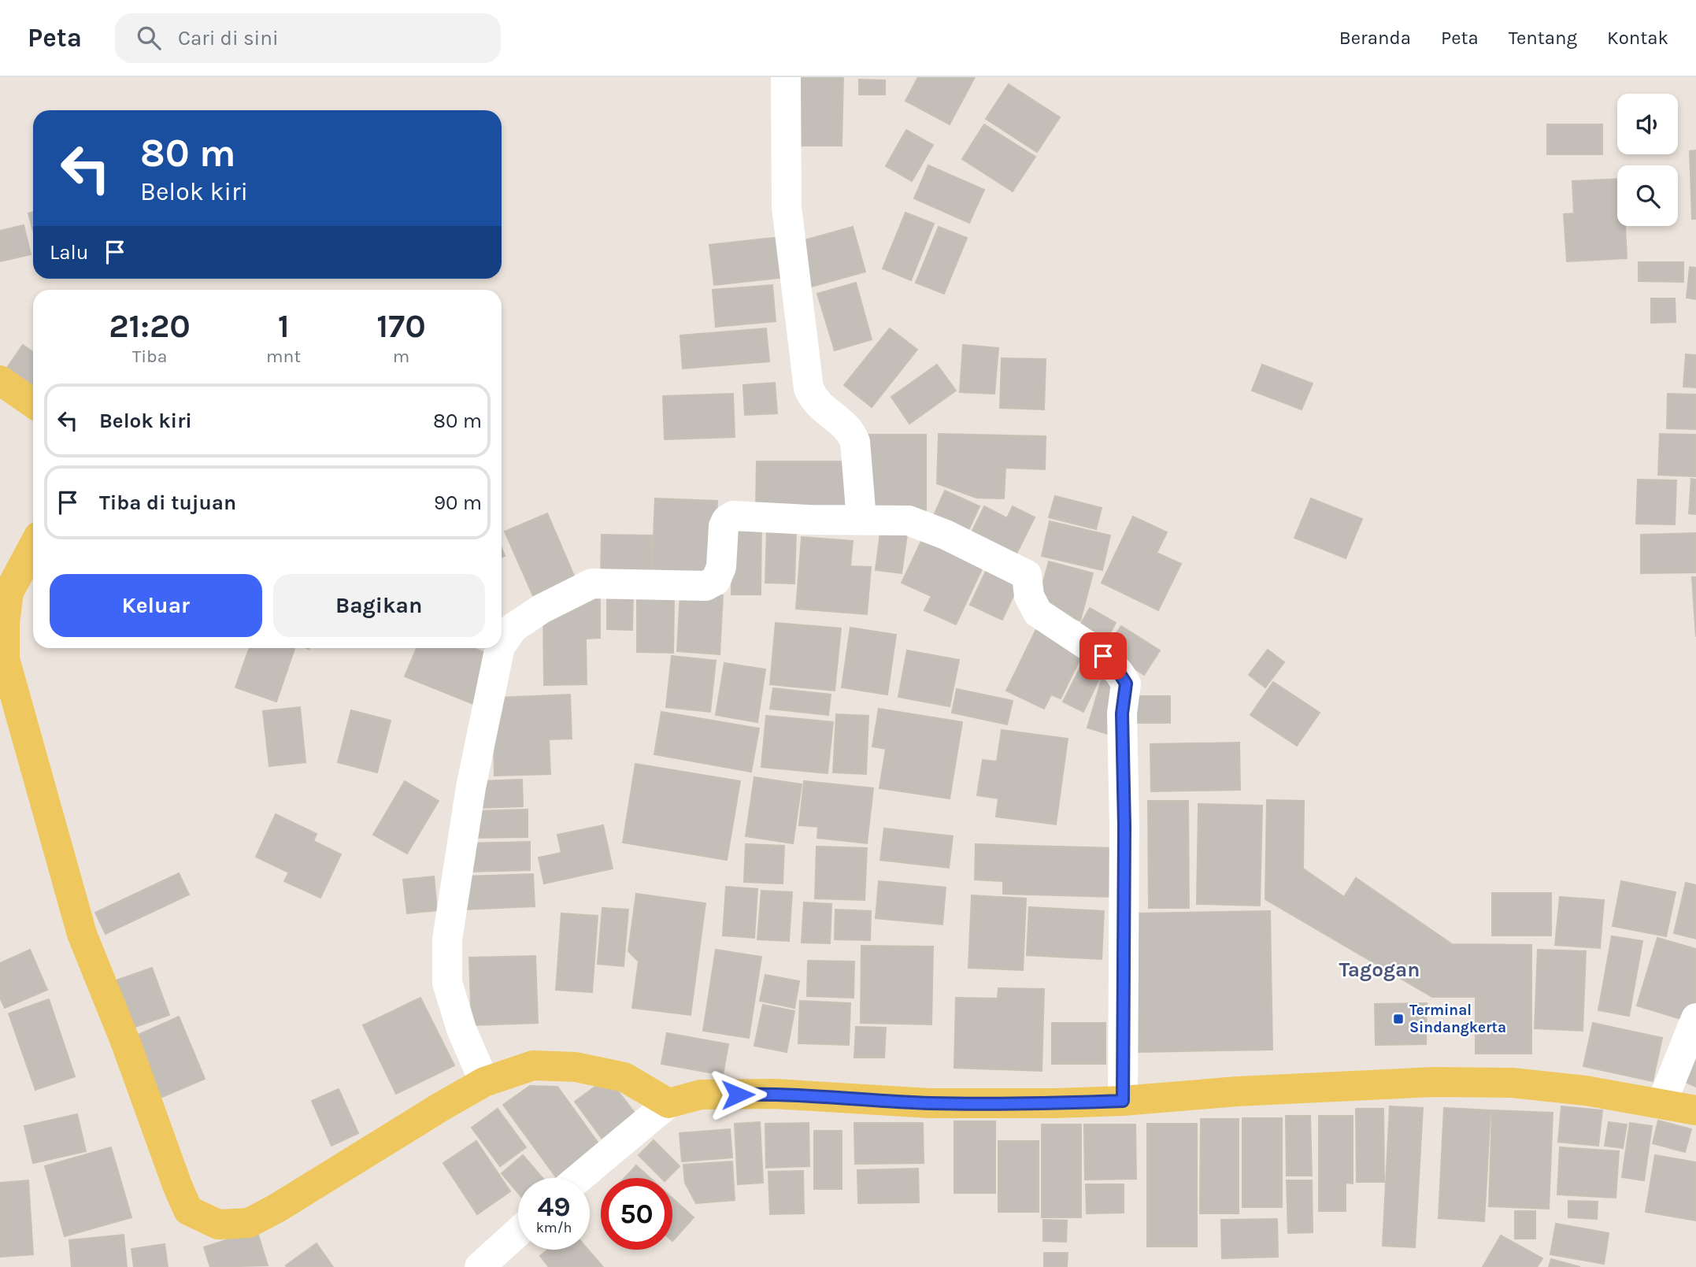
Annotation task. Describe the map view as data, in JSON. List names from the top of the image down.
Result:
{
  "districts": ["Tagogan"],
  "places": {
    "transit": ["Terminal Sindangkerta"]
  },
  "page": {
    "header": "Peta",
    "search": "Cari di sini",
    "nav": [
      "Beranda",
      "Peta",
      "Tentang",
      "Kontak"
    ],
    "turn": ["80 m", "Belok kiri"],
    "then": "Lalu",
    "eta": [
      "21:20",
      "Tiba",
      "1",
      "mnt",
      "170",
      "m"
    ],
    "list": [
      {
        "name": "Belok kiri",
        "value": "80 m"
      },
      {
        "name": "Tiba di tujuan",
        "value": "90 m"
      }
    ],
    "buttons": ["Keluar", "Bagikan"],
    "speed": "49 km/h",
    "limit": "50"
  }
}
